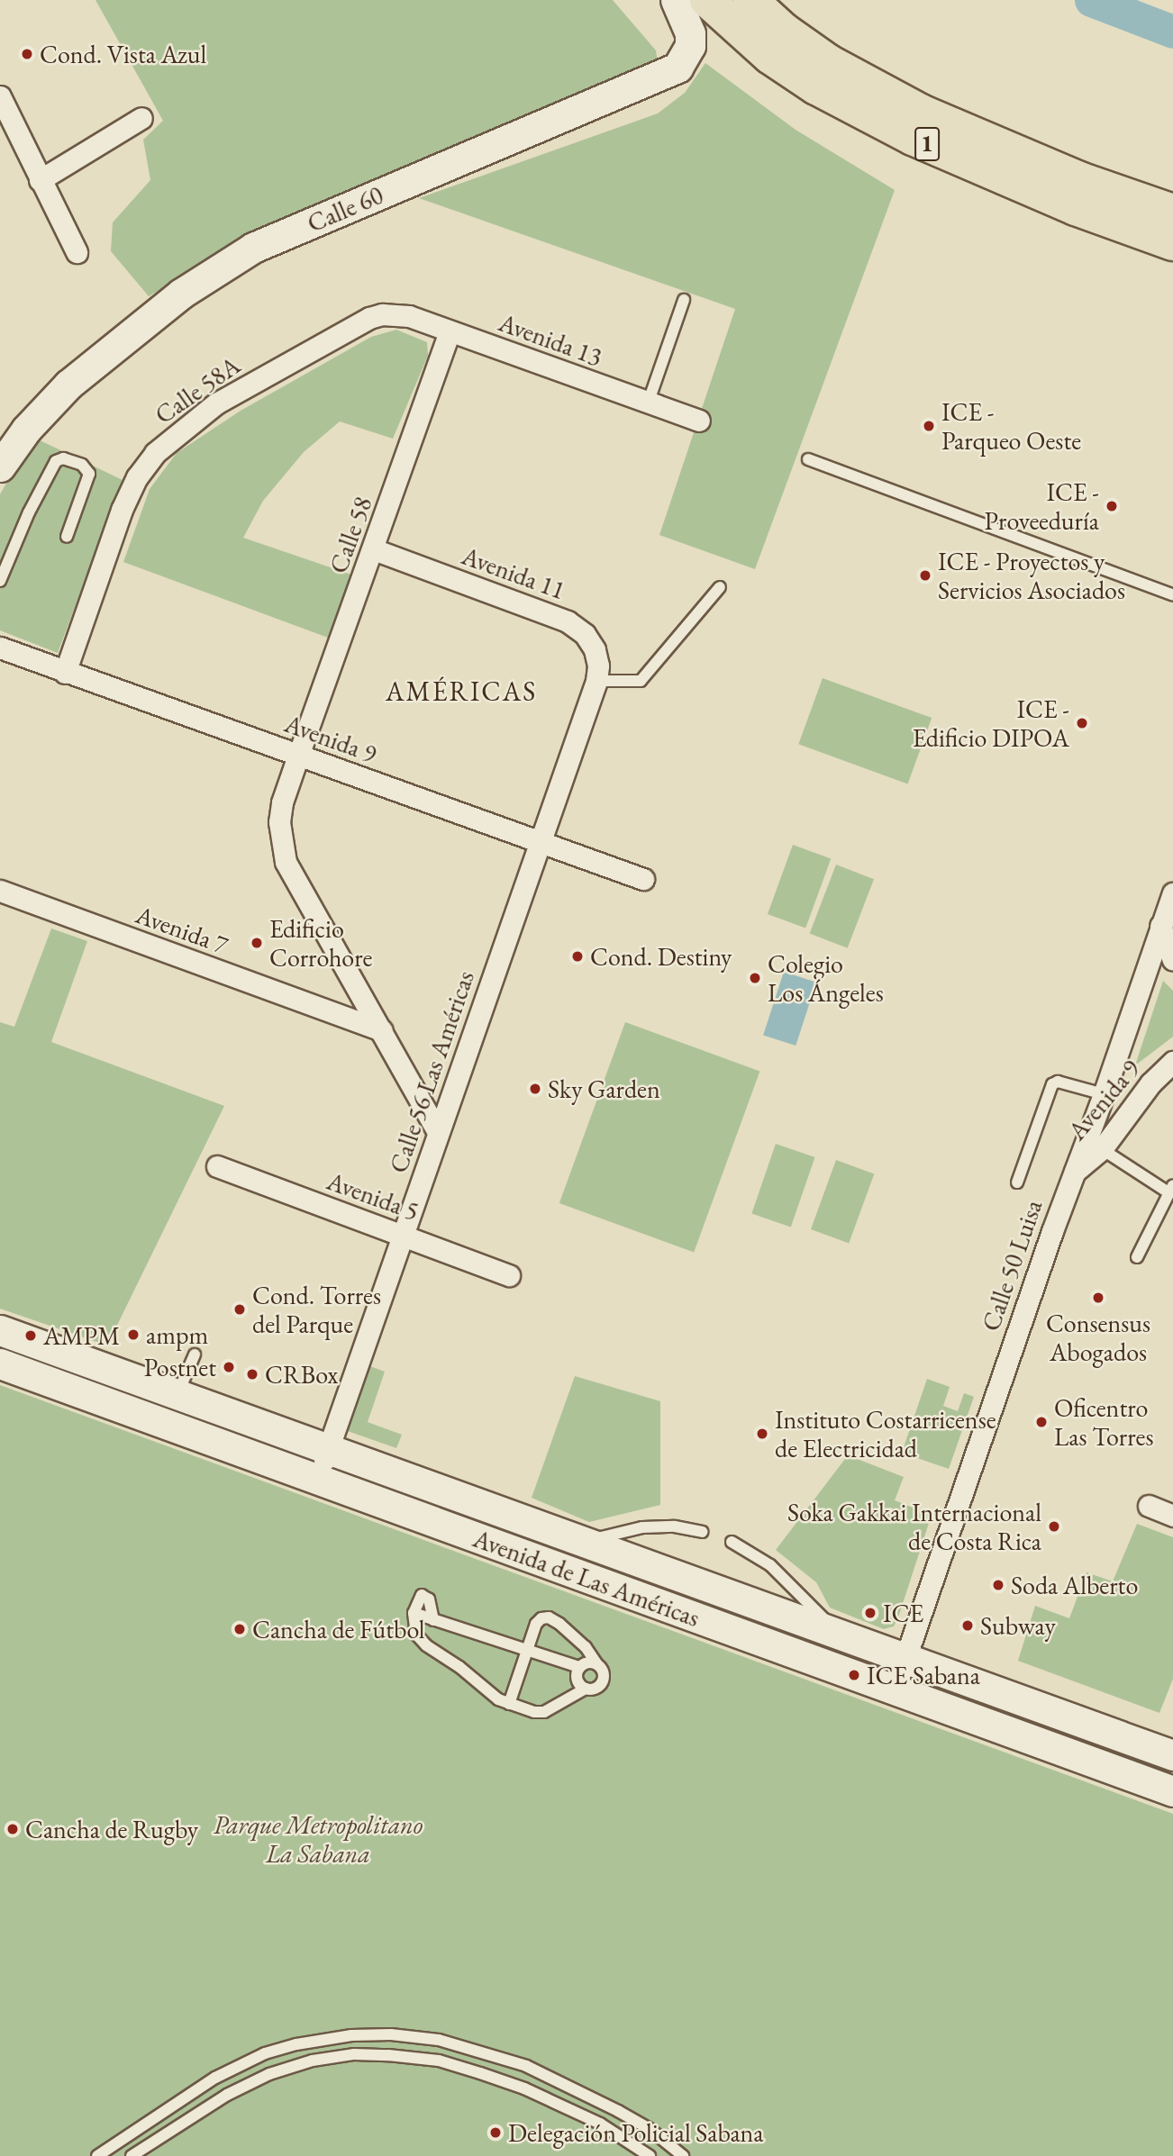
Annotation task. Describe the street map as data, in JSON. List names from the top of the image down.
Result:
{
  "streets": {
    "highway": ["1"],
    "main road": ["Calle 60", "Avenida de Las Américas"],
    "street": [
      "Avenida 13",
      "Calle 58A",
      "Calle 58",
      "Avenida 11",
      "Avenida 9",
      "Avenida 7",
      "Calle 56 Las Américas",
      "Avenida 5",
      "Calle 50 Luisa"
    ]
  },
  "crossings": [
    ["Avenida 13", "Calle 58A"],
    ["Avenida 13", "Calle 58"],
    ["Calle 58A", "Avenida 9"],
    ["Calle 58", "Avenida 11"],
    ["Calle 58", "Avenida 9"],
    ["Calle 58", "Avenida 7"],
    ["Calle 58", "Calle 56 Las Américas"],
    ["Avenida 11", "Calle 56 Las Américas"],
    ["Avenida 9", "Calle 56 Las Américas"],
    ["Avenida 9", "Calle 50 Luisa"],
    ["Calle 56 Las Américas", "Avenida 5"],
    ["Calle 56 Las Américas", "Avenida de Las Américas"],
    ["Calle 50 Luisa", "Avenida de Las Américas"]
  ],
  "districts": ["AMÉRICAS"],
  "parks": ["Parque Metropolitano La Sabana"],
  "places": [
    "Cond. Vista Azul",
    "ICE - Parqueo Oeste",
    "ICE - Proveeduría",
    "ICE - Proyectos y Servicios Asociados",
    "ICE - Edificio DIPOA",
    "Edificio Corrohore",
    "Cond. Destiny",
    "Colegio Los Ángeles",
    "Sky Garden",
    "Consensus Abogados",
    "Cond. Torres del Parque",
    "ampm",
    "AMPM",
    "Postnet",
    "CRBox",
    "Oficentro Las Torres",
    "Instituto Costarricense de Electricidad",
    "Soka Gakkai Internacional de Costa Rica",
    "Soda Alberto",
    "ICE",
    "Subway",
    "Cancha de Fútbol",
    "ICE Sabana",
    "Cancha de Rugby",
    "Delegación Policial Sabana"
  ]
}
